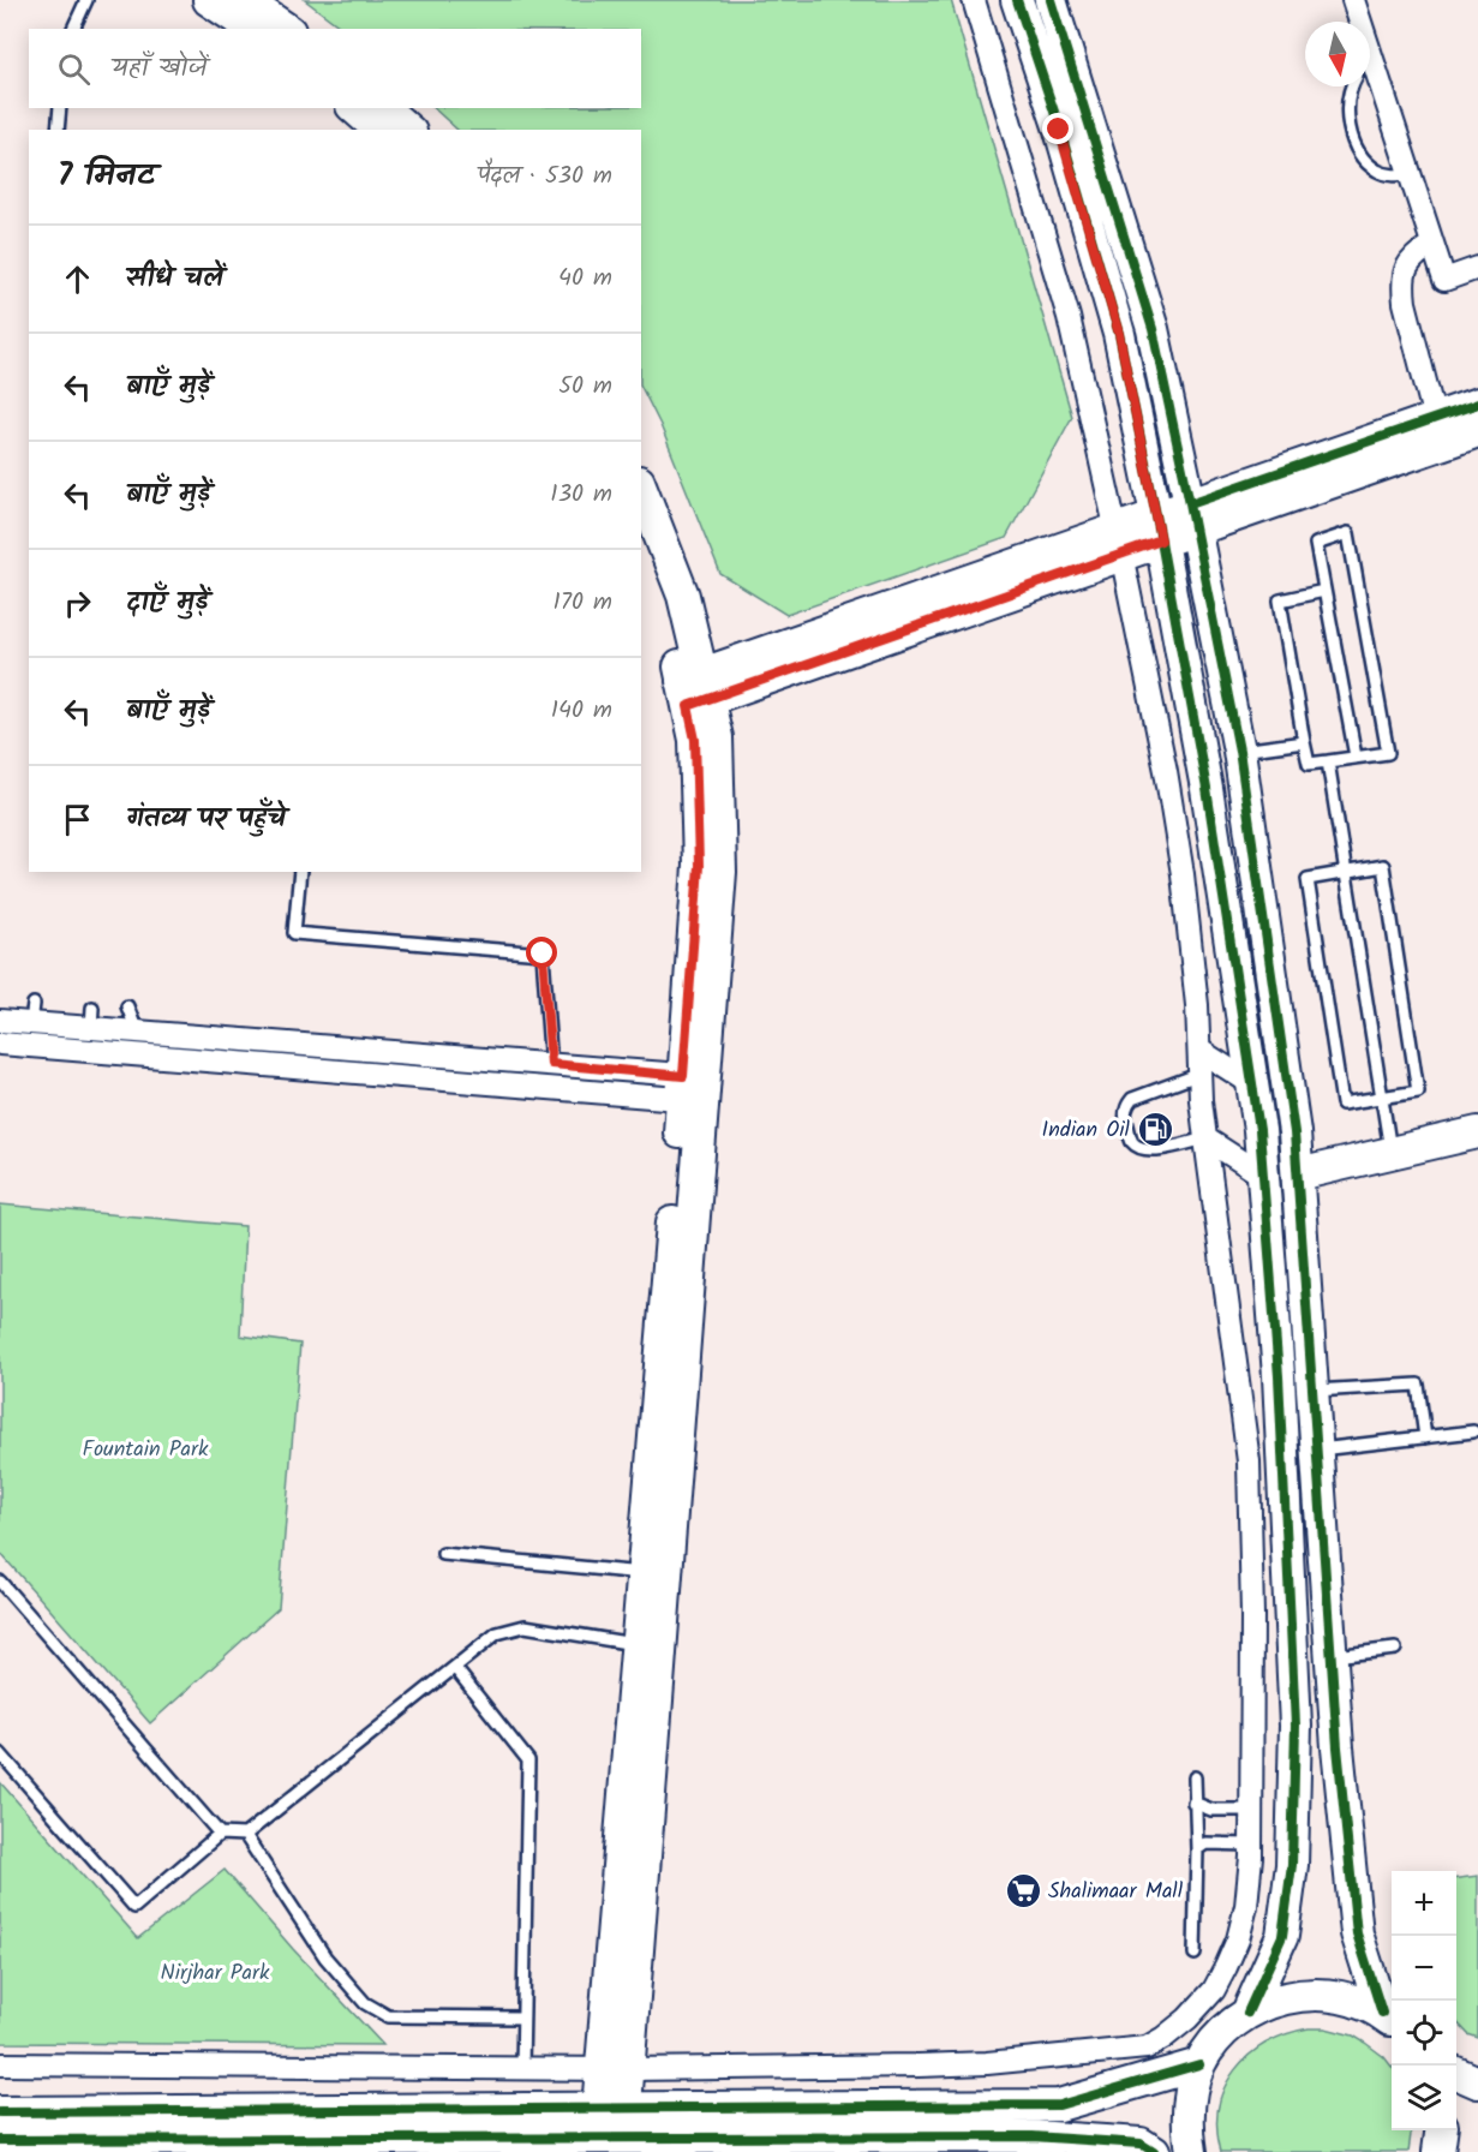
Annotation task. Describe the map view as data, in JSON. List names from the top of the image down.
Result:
{
  "parks": ["Fountain Park", "Nirjhar Park"],
  "places": {
    "fuel station": ["Indian Oil"],
    "supermarket": ["Shalimaar Mall"]
  },
  "north": "bottom",
  "page": {
    "search": "यहाँ खोजें",
    "heading": ["7 मिनट", "पैदल · 530 m"],
    "list": [
      ["सीधे चलें", "40 m"],
      ["बाएँ मुड़ें", "50 m"],
      ["बाएँ मुड़ें", "130 m"],
      ["दाएँ मुड़ें", "170 m"],
      ["बाएँ मुड़ें", "140 m"],
      "गंतव्य पर पहुँचे"
    ],
    "map_buttons": ["+", "−"]
  }
}
